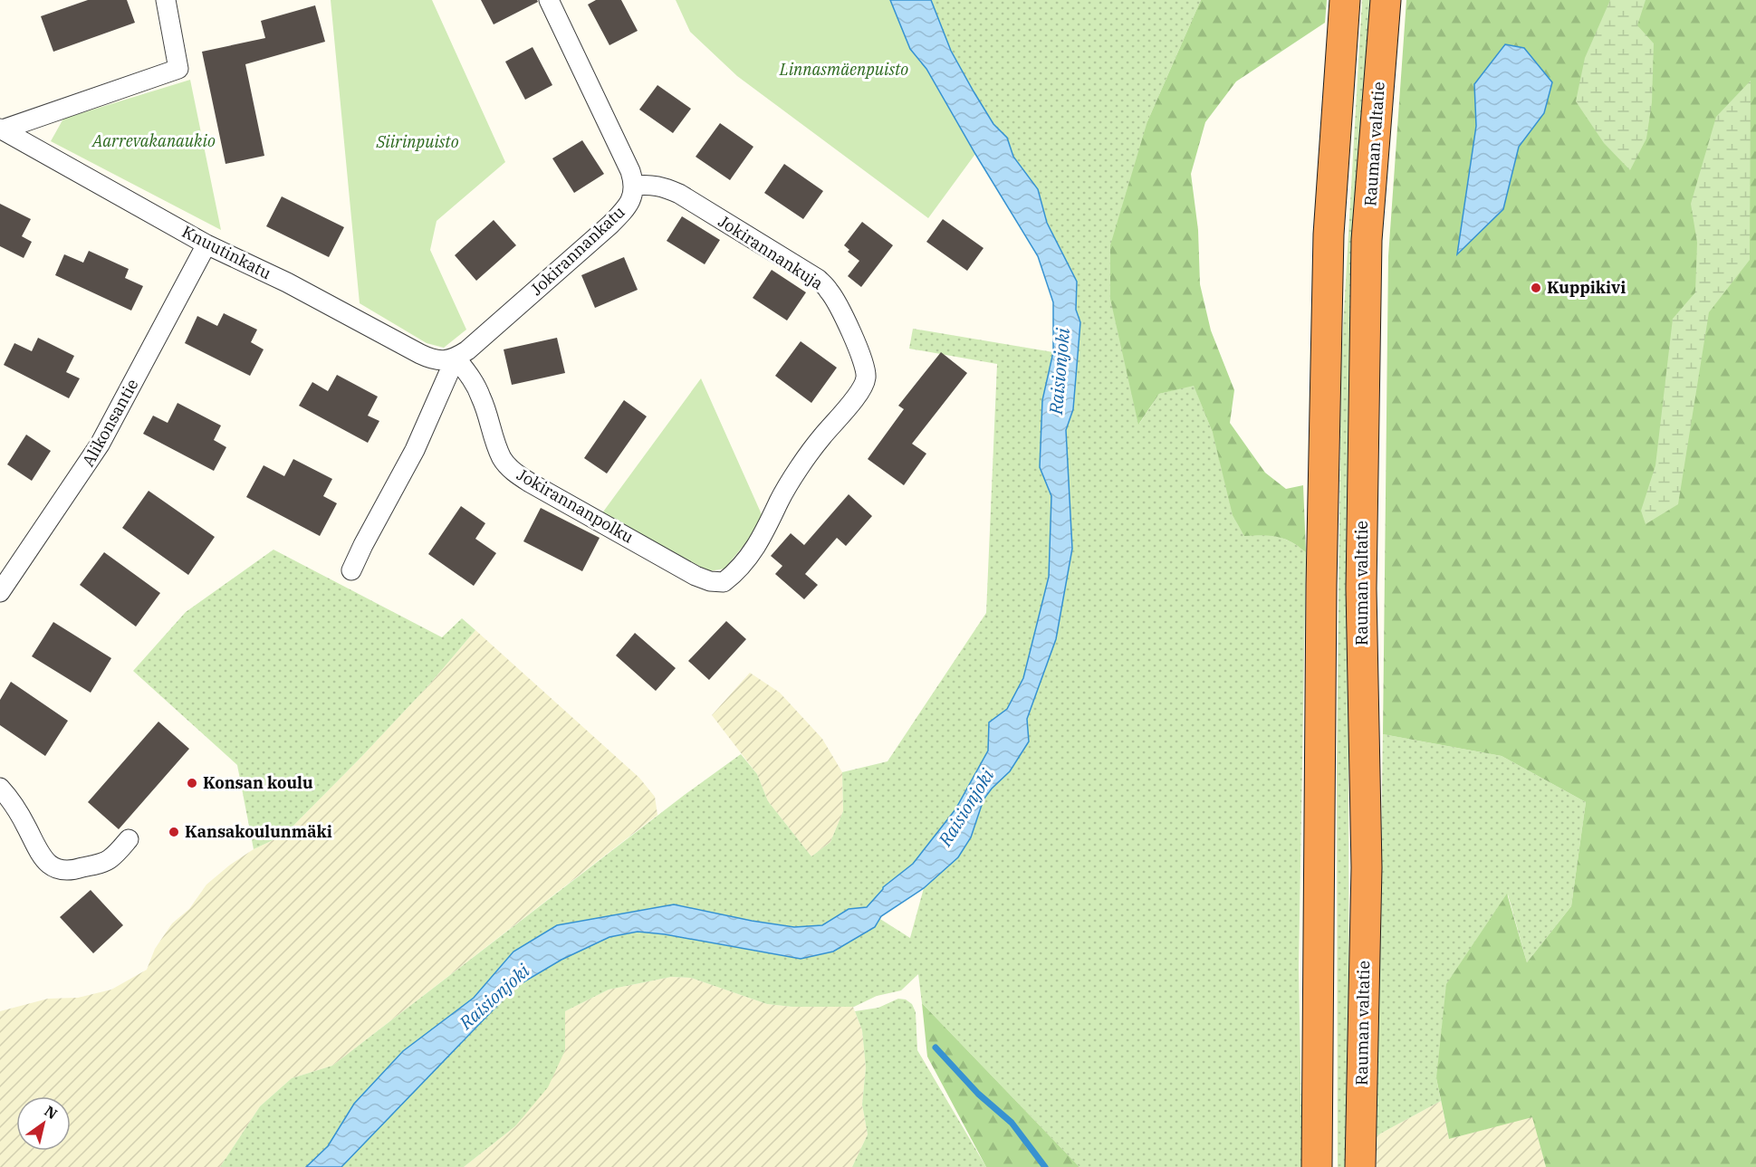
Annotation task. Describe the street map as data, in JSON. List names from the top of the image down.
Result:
{
  "streets": {
    "highway": ["Rauman valtatie"],
    "street": [
      "Jokirannankatu",
      "Knuutinkatu",
      "Jokirannankuja",
      "Alikonsantie",
      "Jokirannanpolku"
    ]
  },
  "crossings": [
    ["Jokirannankatu", "Knuutinkatu"],
    ["Jokirannankatu", "Jokirannankuja"],
    ["Jokirannankatu", "Jokirannanpolku"],
    ["Knuutinkatu", "Alikonsantie"],
    ["Knuutinkatu", "Jokirannanpolku"],
    ["Jokirannankuja", "Jokirannanpolku"]
  ],
  "water": ["Raisionjoki"],
  "parks": ["Linnasmäenpuisto", "Aarrevakanaukio", "Siirinpuisto"],
  "places": ["Kuppikivi", "Konsan koulu", "Kansakoulunmäki"],
  "north": "top right"
}
